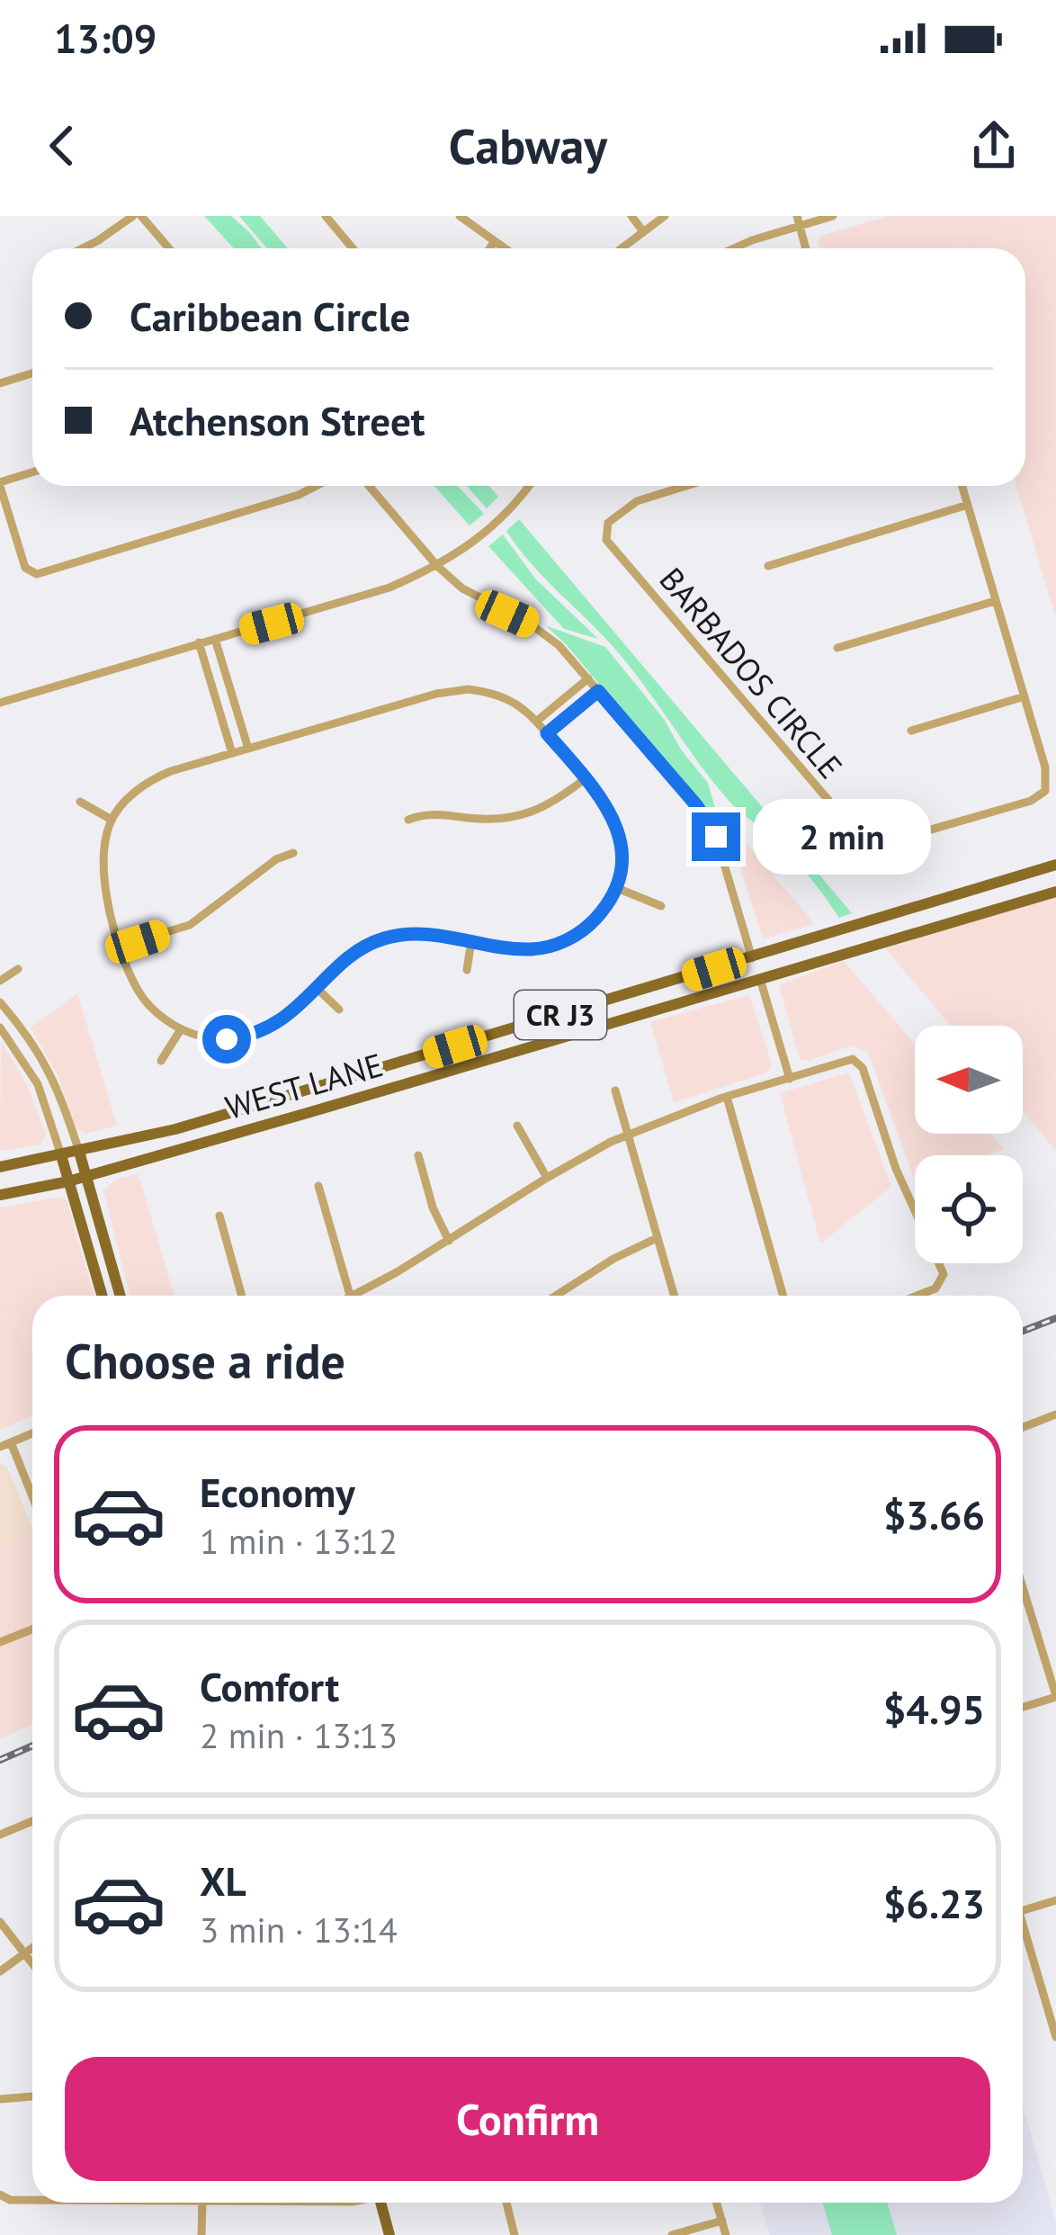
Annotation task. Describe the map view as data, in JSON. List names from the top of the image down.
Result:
{
  "streets": {
    "main road": ["CR J3", "WEST LANE"],
    "street": ["BARBADOS CIRCLE"]
  },
  "north": "left",
  "page": {
    "status": "13:09",
    "header": "Cabway",
    "banner": ["Caribbean Circle", "Atchenson Street"],
    "bubble": "2 min",
    "heading": "Choose a ride",
    "list": [
      {
        "name": "Economy",
        "note": "1 min · 13:12",
        "value": "$3.66"
      },
      {
        "name": "Comfort",
        "note": "2 min · 13:13",
        "value": "$4.95"
      },
      {
        "name": "XL",
        "note": "3 min · 13:14",
        "value": "$6.23"
      }
    ],
    "buttons": "Confirm"
  }
}
